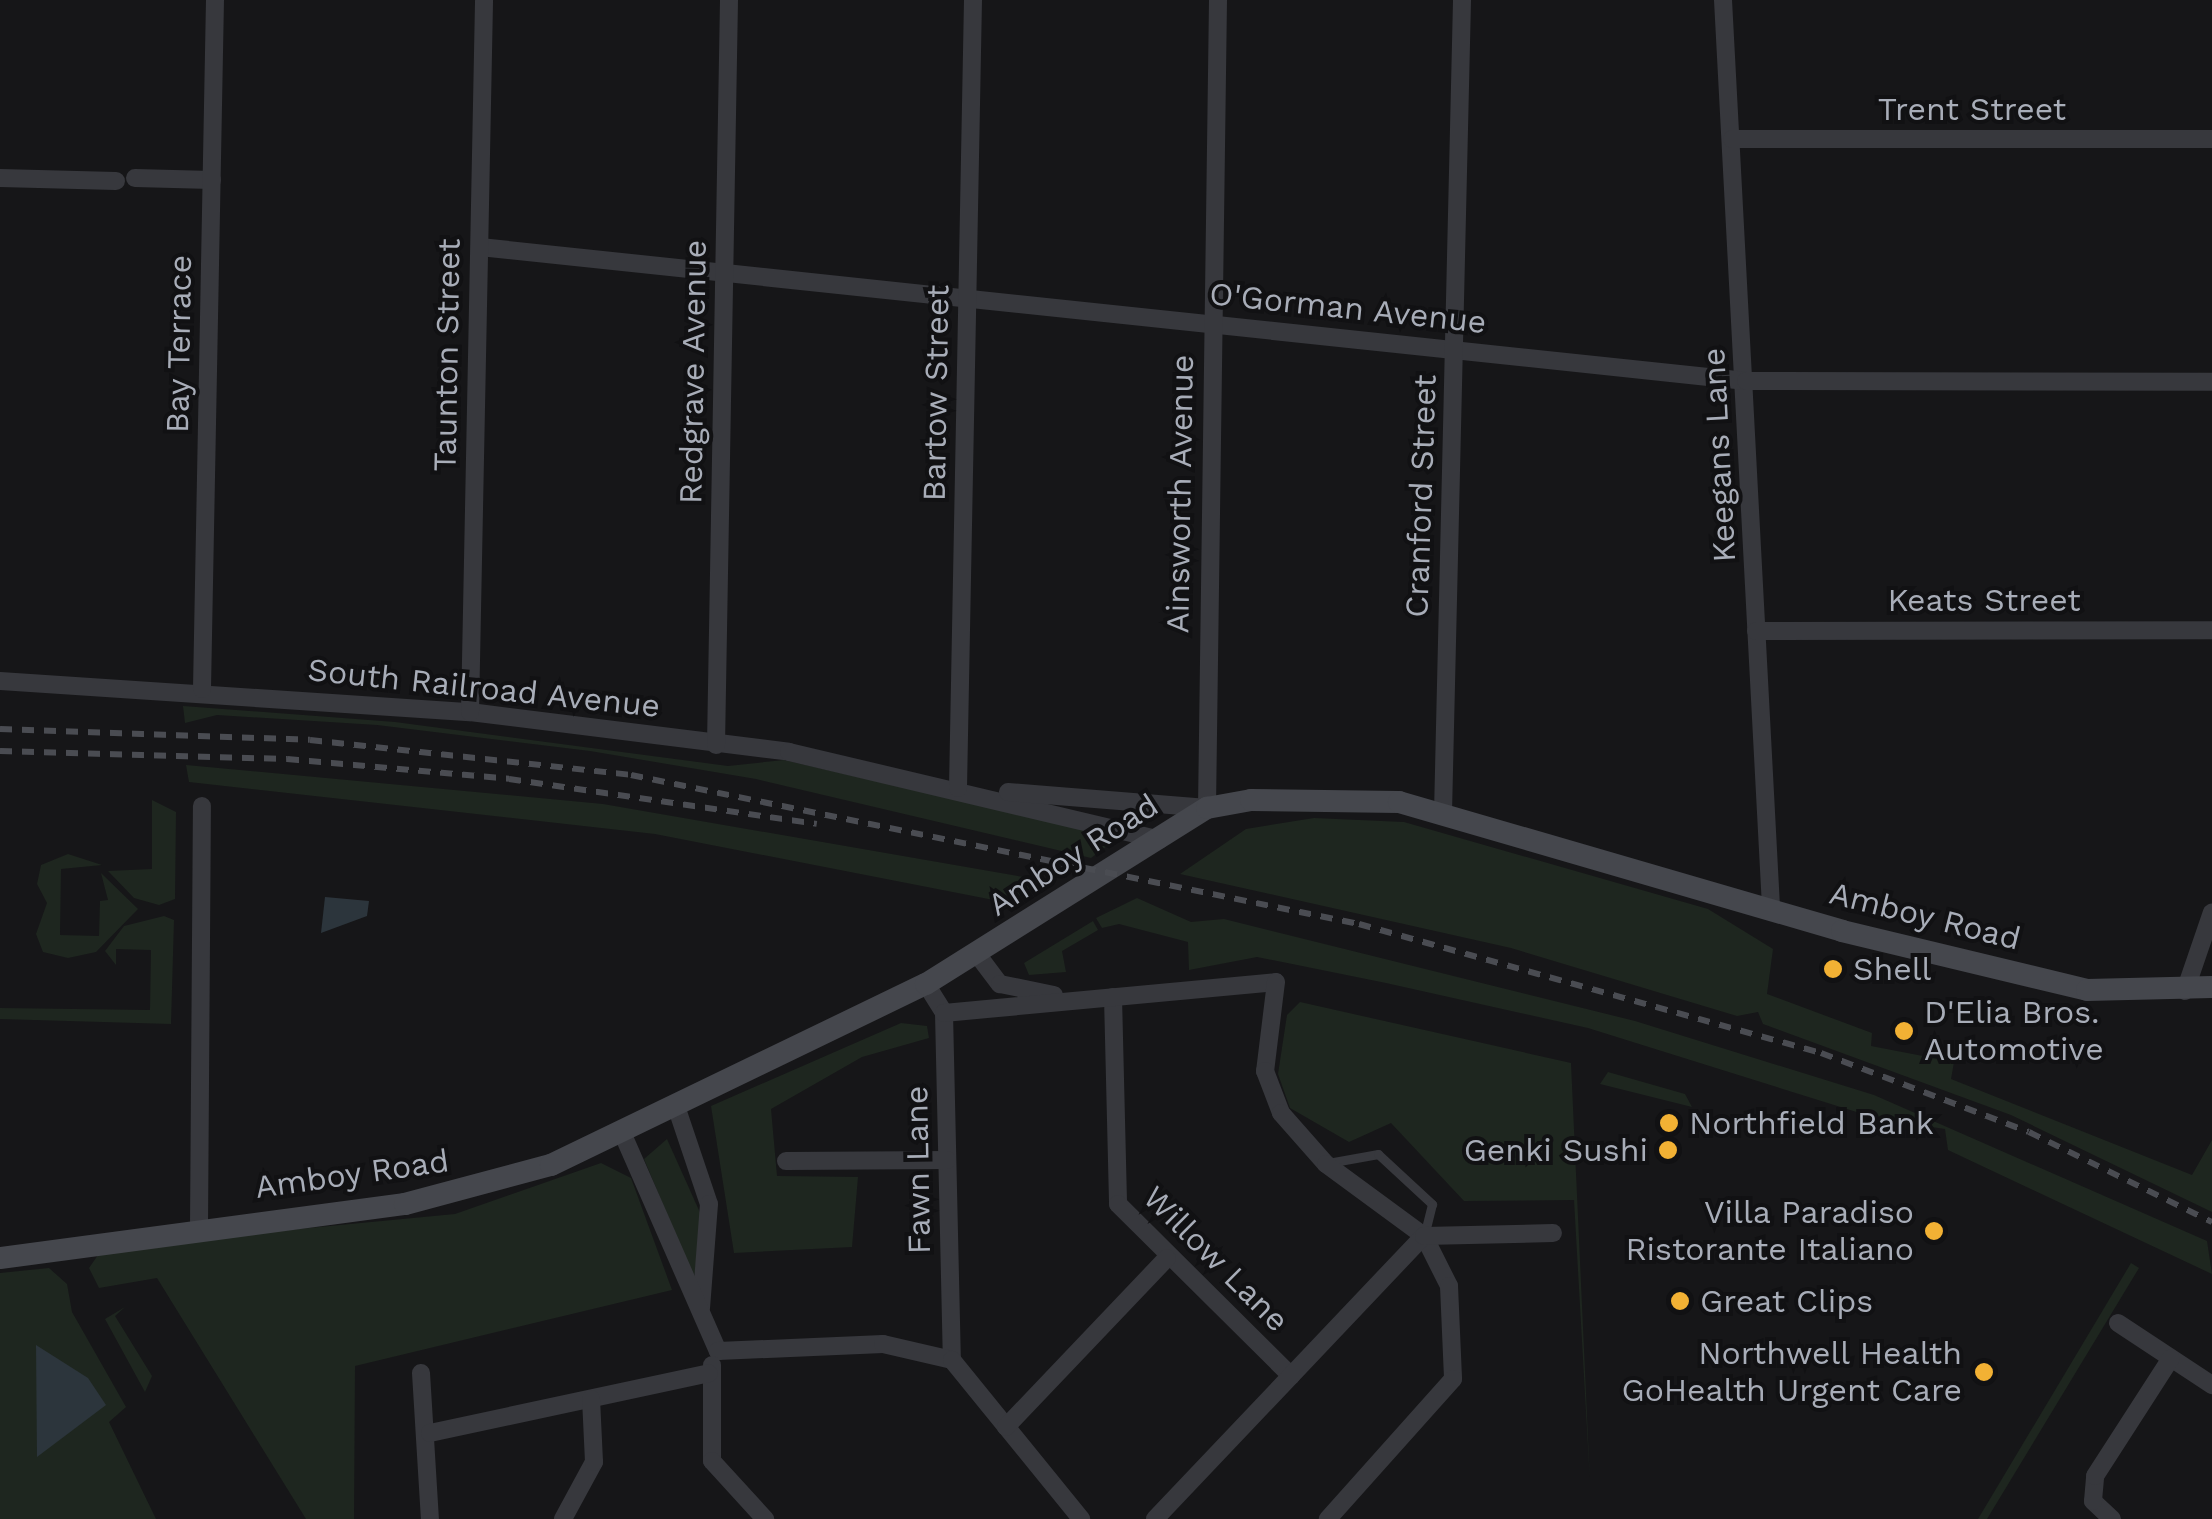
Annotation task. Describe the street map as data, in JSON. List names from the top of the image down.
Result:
{
  "streets": {
    "main road": ["Amboy Road"],
    "street": [
      "Trent Street",
      "O'Gorman Avenue",
      "Bay Terrace",
      "Taunton Street",
      "Redgrave Avenue",
      "Bartow Street",
      "Keegans Lane",
      "Ainsworth Avenue",
      "Cranford Street",
      "Keats Street",
      "South Railroad Avenue",
      "Fawn Lane",
      "Willow Lane"
    ]
  },
  "crossings": [
    ["Trent Street", "Keegans Lane"],
    ["O'Gorman Avenue", "Taunton Street"],
    ["O'Gorman Avenue", "Redgrave Avenue"],
    ["O'Gorman Avenue", "Bartow Street"],
    ["O'Gorman Avenue", "Keegans Lane"],
    ["O'Gorman Avenue", "Ainsworth Avenue"],
    ["O'Gorman Avenue", "Cranford Street"],
    ["Bay Terrace", "South Railroad Avenue"],
    ["Taunton Street", "South Railroad Avenue"],
    ["Redgrave Avenue", "South Railroad Avenue"],
    ["Bartow Street", "South Railroad Avenue"],
    ["Keegans Lane", "Keats Street"],
    ["Keegans Lane", "Amboy Road"],
    ["Ainsworth Avenue", "South Railroad Avenue"],
    ["Ainsworth Avenue", "Amboy Road"],
    ["Cranford Street", "Amboy Road"],
    ["South Railroad Avenue", "Amboy Road"]
  ],
  "places": [
    "Shell",
    "D'Elia Bros. Automotive",
    "Northfield Bank",
    "Genki Sushi",
    "Villa Paradiso Ristorante Italiano",
    "Great Clips",
    "Northwell Health GoHealth Urgent Care"
  ]
}
